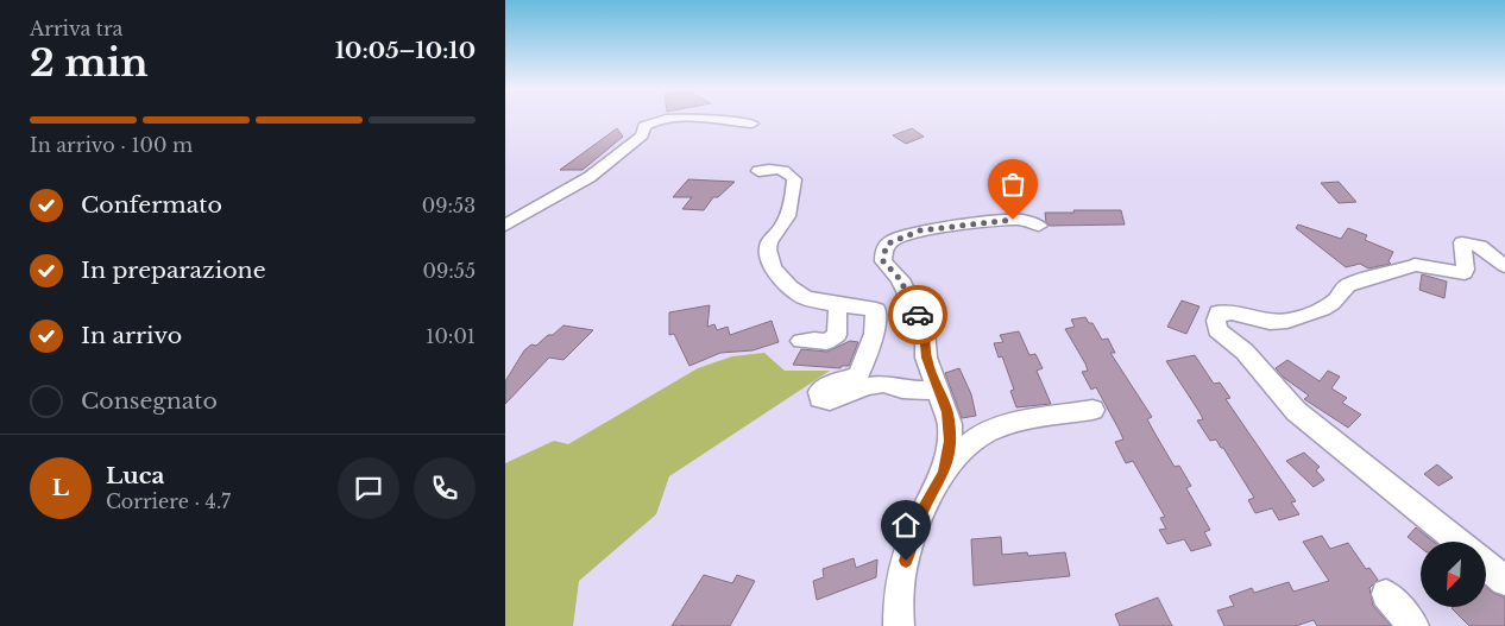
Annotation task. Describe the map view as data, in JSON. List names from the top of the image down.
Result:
{
  "north": "bottom left",
  "page": {
    "heading": ["2 min", "Arriva tra", "10:05–10:10"],
    "panel": ["Luca", "Corriere · 4.7"],
    "bar": "In arrivo · 100 m",
    "list": [
      ["Confermato", "09:53"],
      ["In preparazione", "09:55"],
      ["In arrivo", "10:01"],
      "Consegnato"
    ],
    "round": "L"
  }
}
